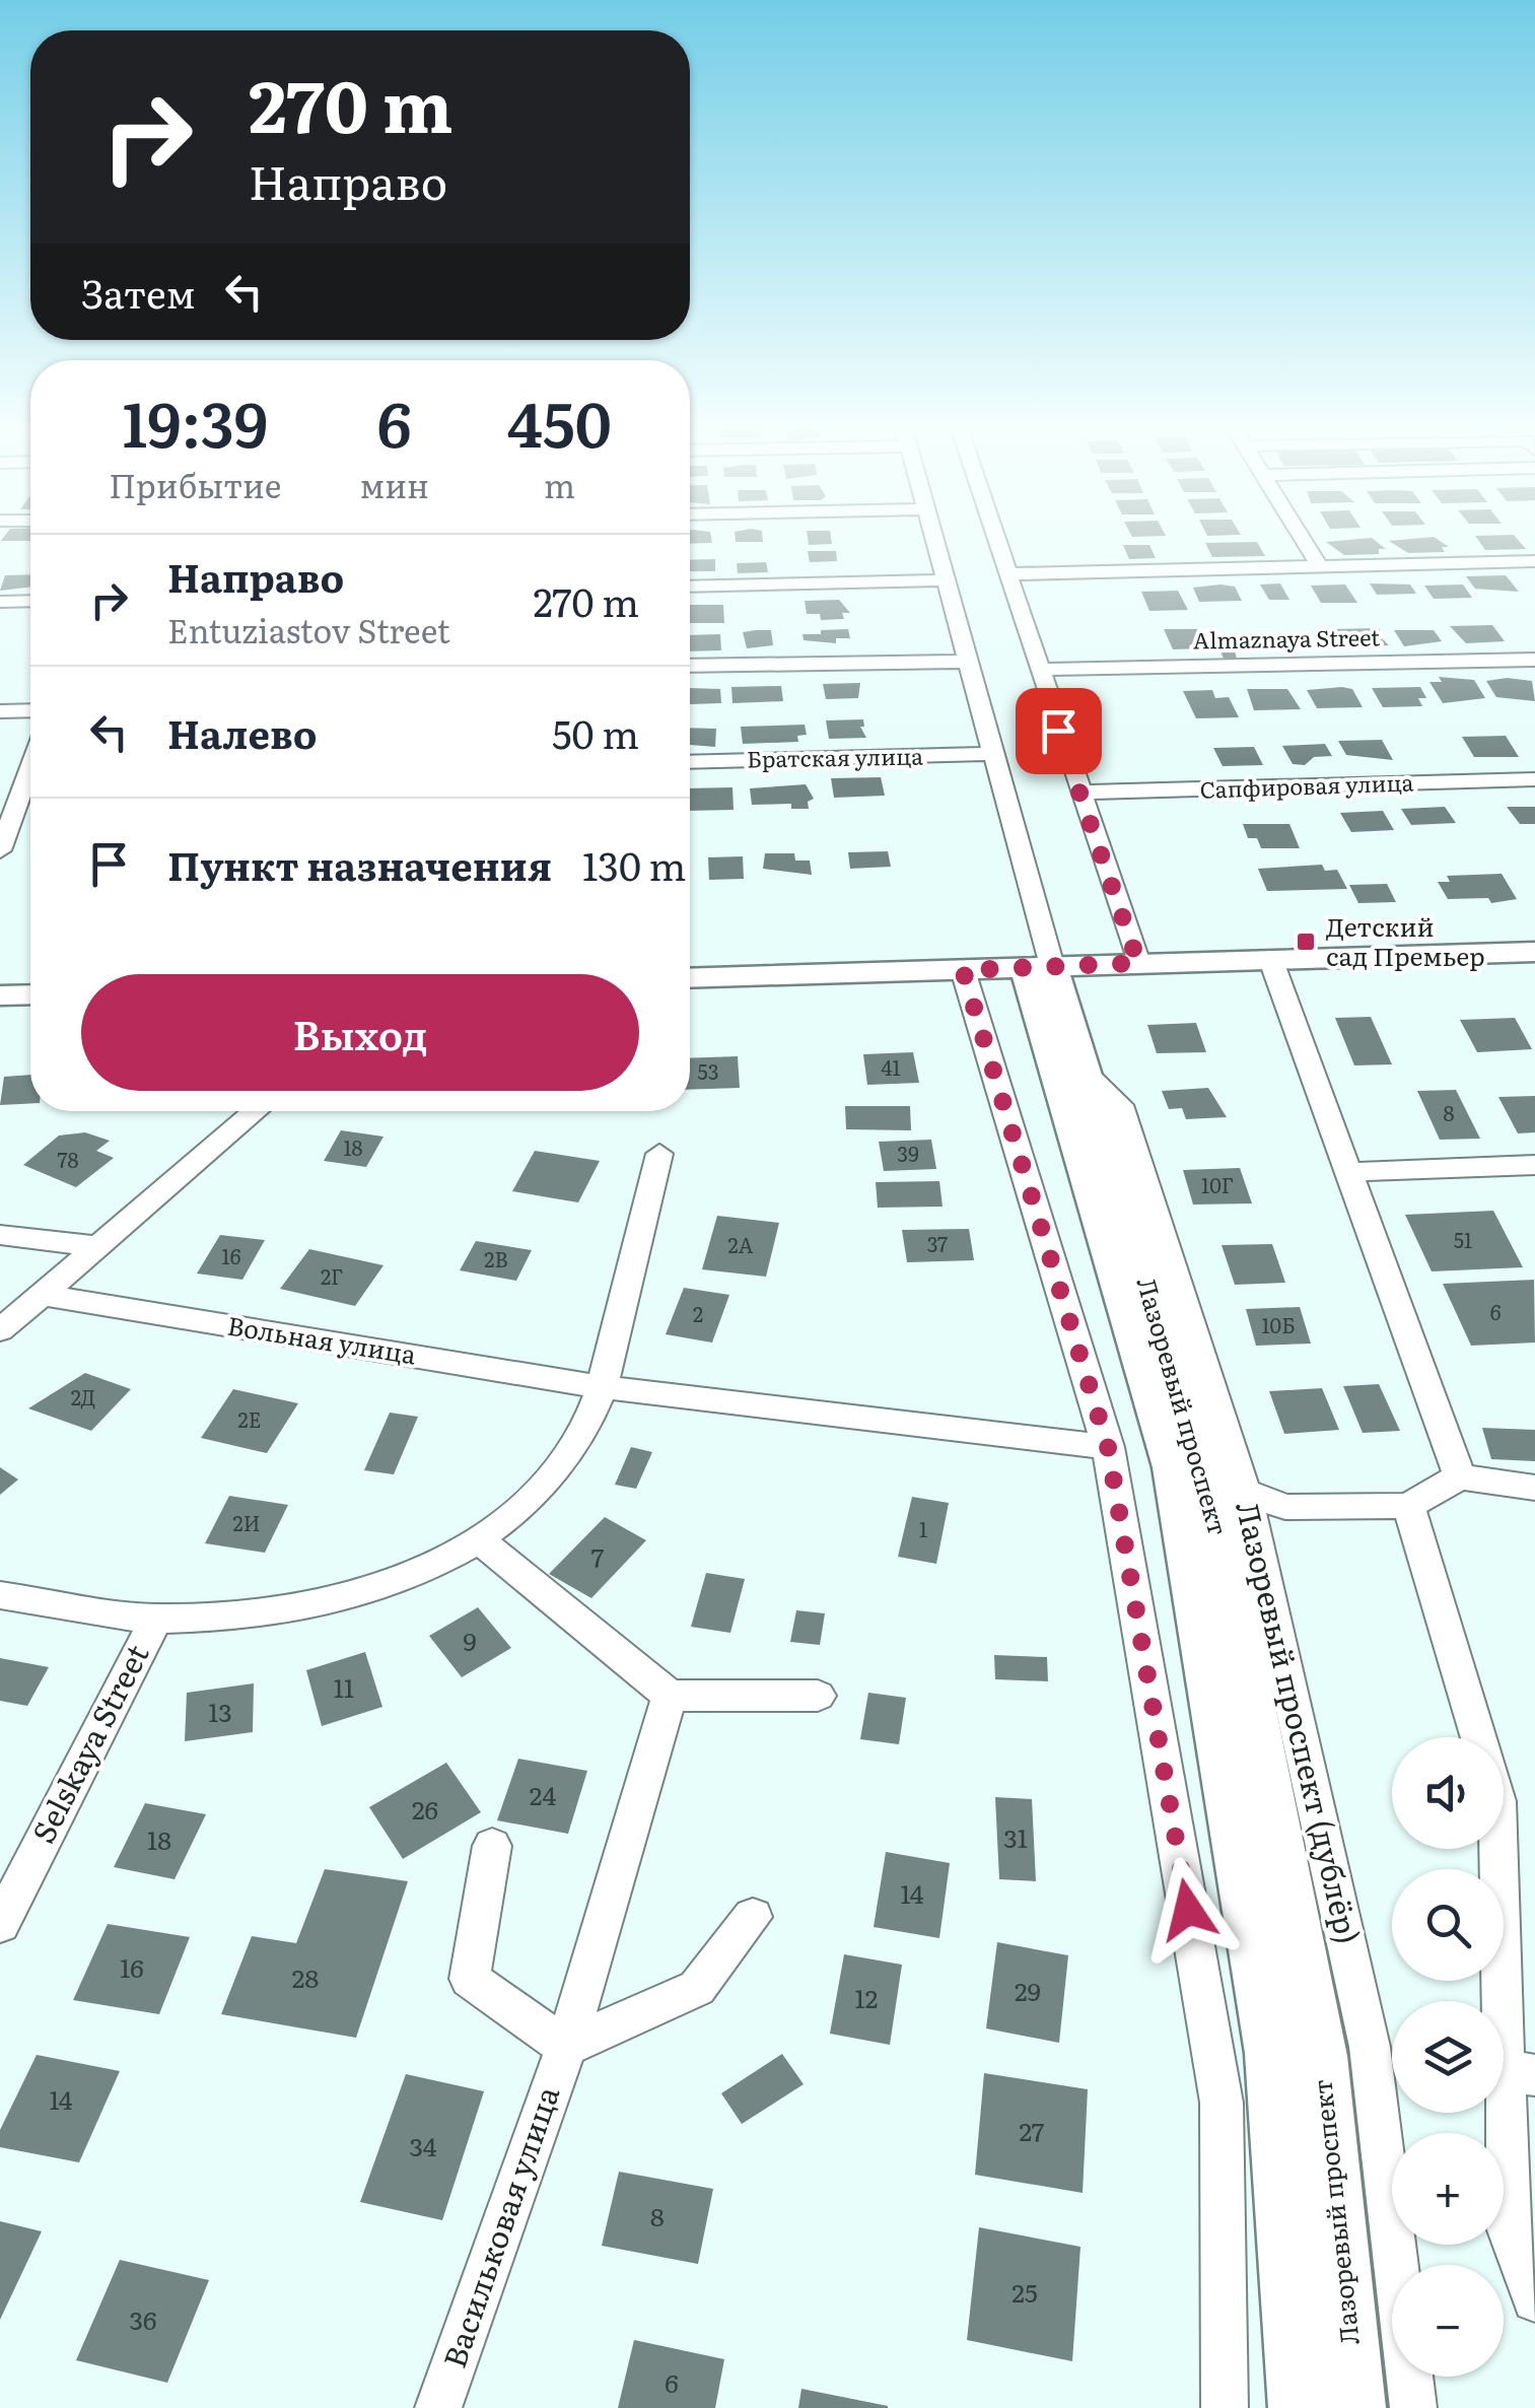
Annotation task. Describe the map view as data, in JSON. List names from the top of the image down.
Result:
{
  "streets": {
    "street": [
      "Almaznaya Street",
      "Братская улица",
      "Сапфировая улица",
      "Вольная улица",
      "Лазоревый проспект",
      "Лазоревый проспект (дублёр)",
      "Selskaya Street",
      "Васильковая улица"
    ]
  },
  "crossings": [
    ["Братская улица", "Лазоревый проспект"],
    ["Лазоревый проспект", "Лазоревый проспект (дублёр)"]
  ],
  "places": {
    "transit": ["Детский сад Премьер"]
  },
  "house_numbers": [
    "41",
    "53",
    "8",
    "18",
    "39",
    "78",
    "10Г",
    "51",
    "37",
    "2А",
    "16",
    "2В",
    "2Г",
    "6",
    "2",
    "10Б",
    "2Д",
    "2Е",
    "2И",
    "1",
    "7",
    "9",
    "11",
    "13",
    "24",
    "26",
    "31",
    "18",
    "14",
    "16",
    "28",
    "29",
    "12",
    "14",
    "27",
    "34",
    "8",
    "25",
    "36",
    "6"
  ],
  "page": {
    "turn": ["270 m", "Направо"],
    "then": "Затем",
    "eta": [
      "19:39",
      "Прибытие",
      "6",
      "мин",
      "450",
      "m"
    ],
    "list": [
      {
        "name": "Направо",
        "note": "Entuziastov Street",
        "value": "270 m"
      },
      {
        "name": "Налево",
        "value": "50 m"
      },
      {
        "name": "Пункт назначения",
        "value": "130 m"
      }
    ],
    "buttons": "Выход",
    "map_buttons": ["+", "−"]
  }
}
